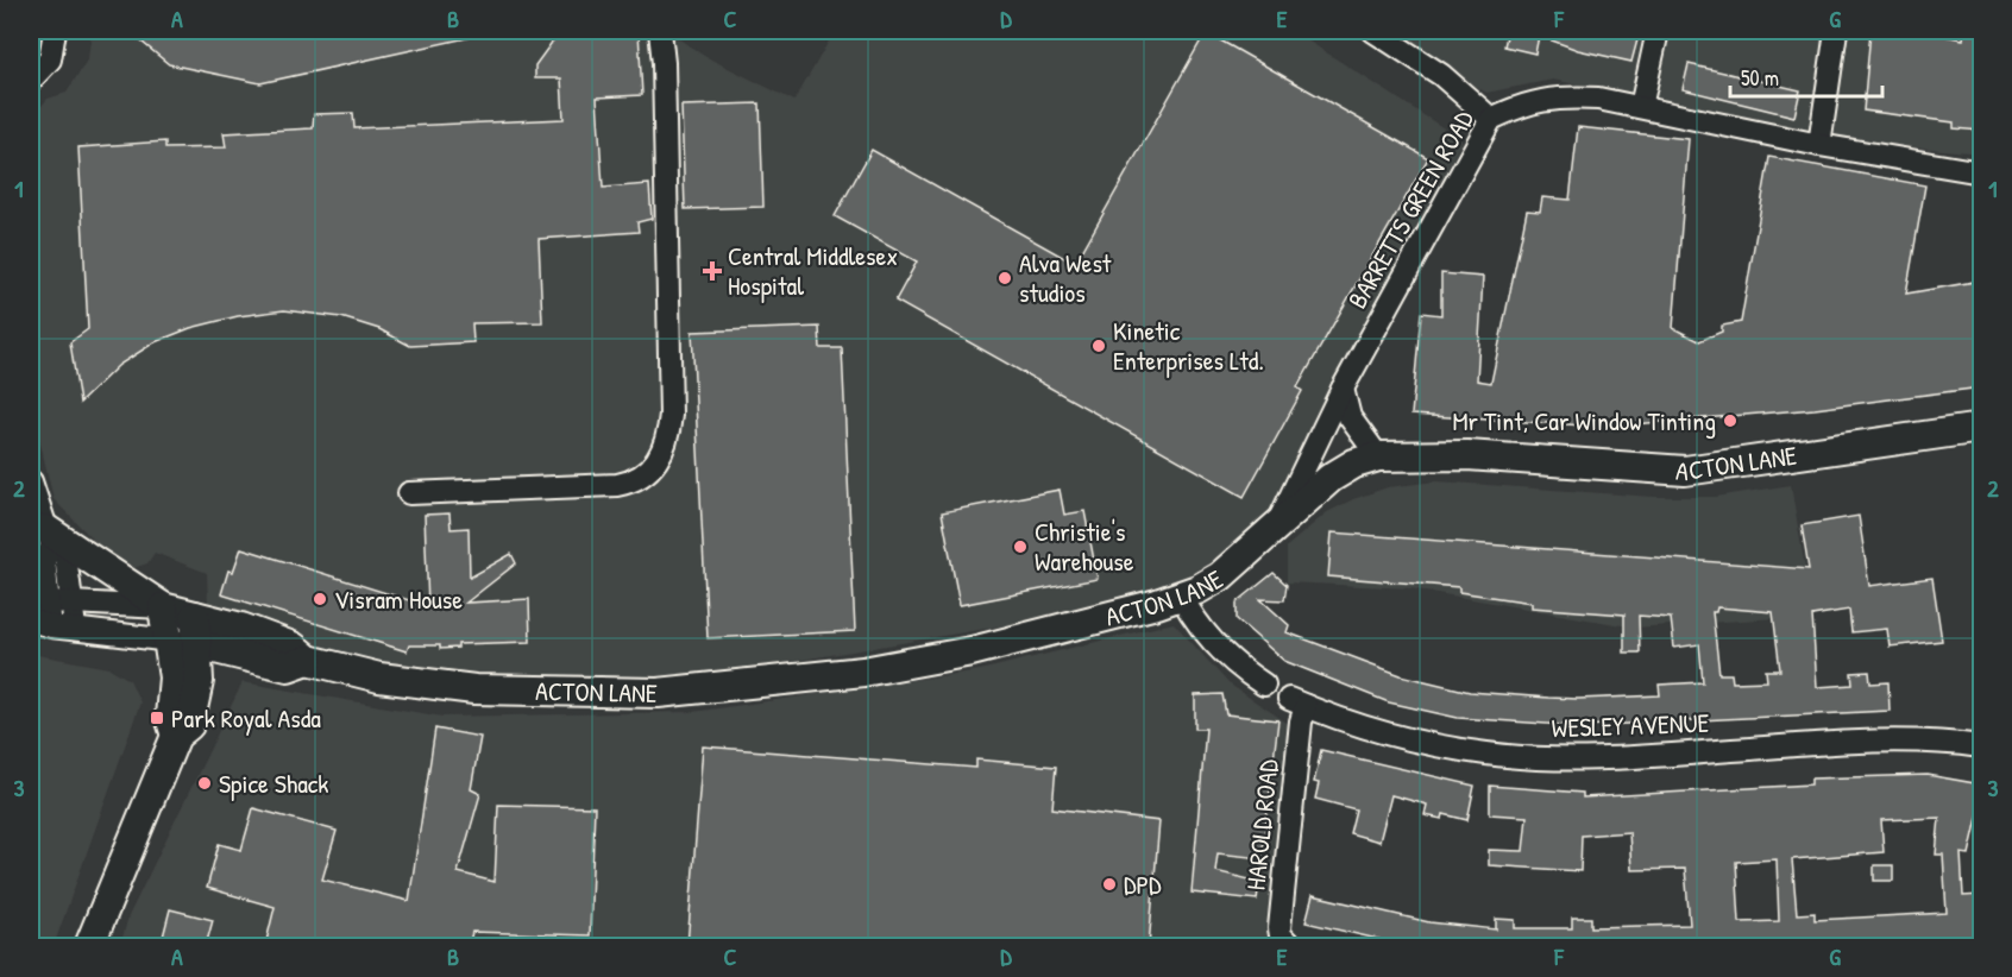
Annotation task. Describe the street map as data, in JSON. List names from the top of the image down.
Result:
{
  "streets": {
    "main road": ["ACTON LANE"],
    "street": ["BARRETTS GREEN ROAD", "WESLEY AVENUE", "HAROLD ROAD"]
  },
  "crossings": [
    ["BARRETTS GREEN ROAD", "ACTON LANE"],
    ["WESLEY AVENUE", "HAROLD ROAD"]
  ],
  "places": {
    "health": ["Central Middlesex Hospital"],
    "other": [
      "Alva West studios",
      "Kinetic Enterprises Ltd.",
      "Mr Tint, Car Window Tinting",
      "Christie's Warehouse",
      "Visram House",
      "Spice Shack",
      "DPD"
    ],
    "transit": ["Park Royal Asda"]
  },
  "scale_bar": "50 m",
  "grid": {
    "columns": [
      "A",
      "B",
      "C",
      "D",
      "E",
      "F",
      "G"
    ],
    "rows": ["1", "2", "3"]
  }
}
